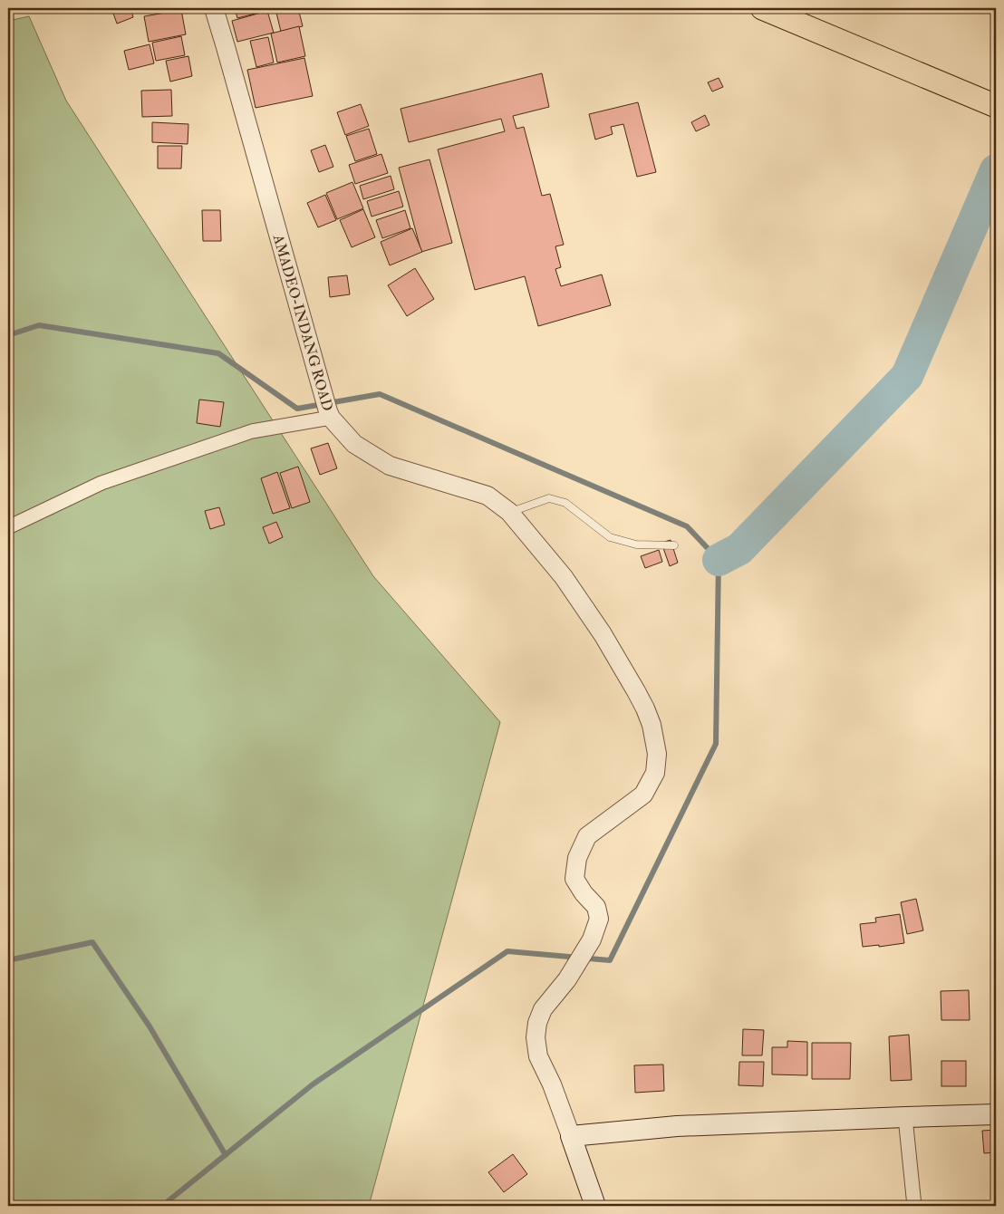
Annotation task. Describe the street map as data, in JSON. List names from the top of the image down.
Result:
{
  "streets": {
    "main road": ["AMADEO-INDANG ROAD"]
  }
}
